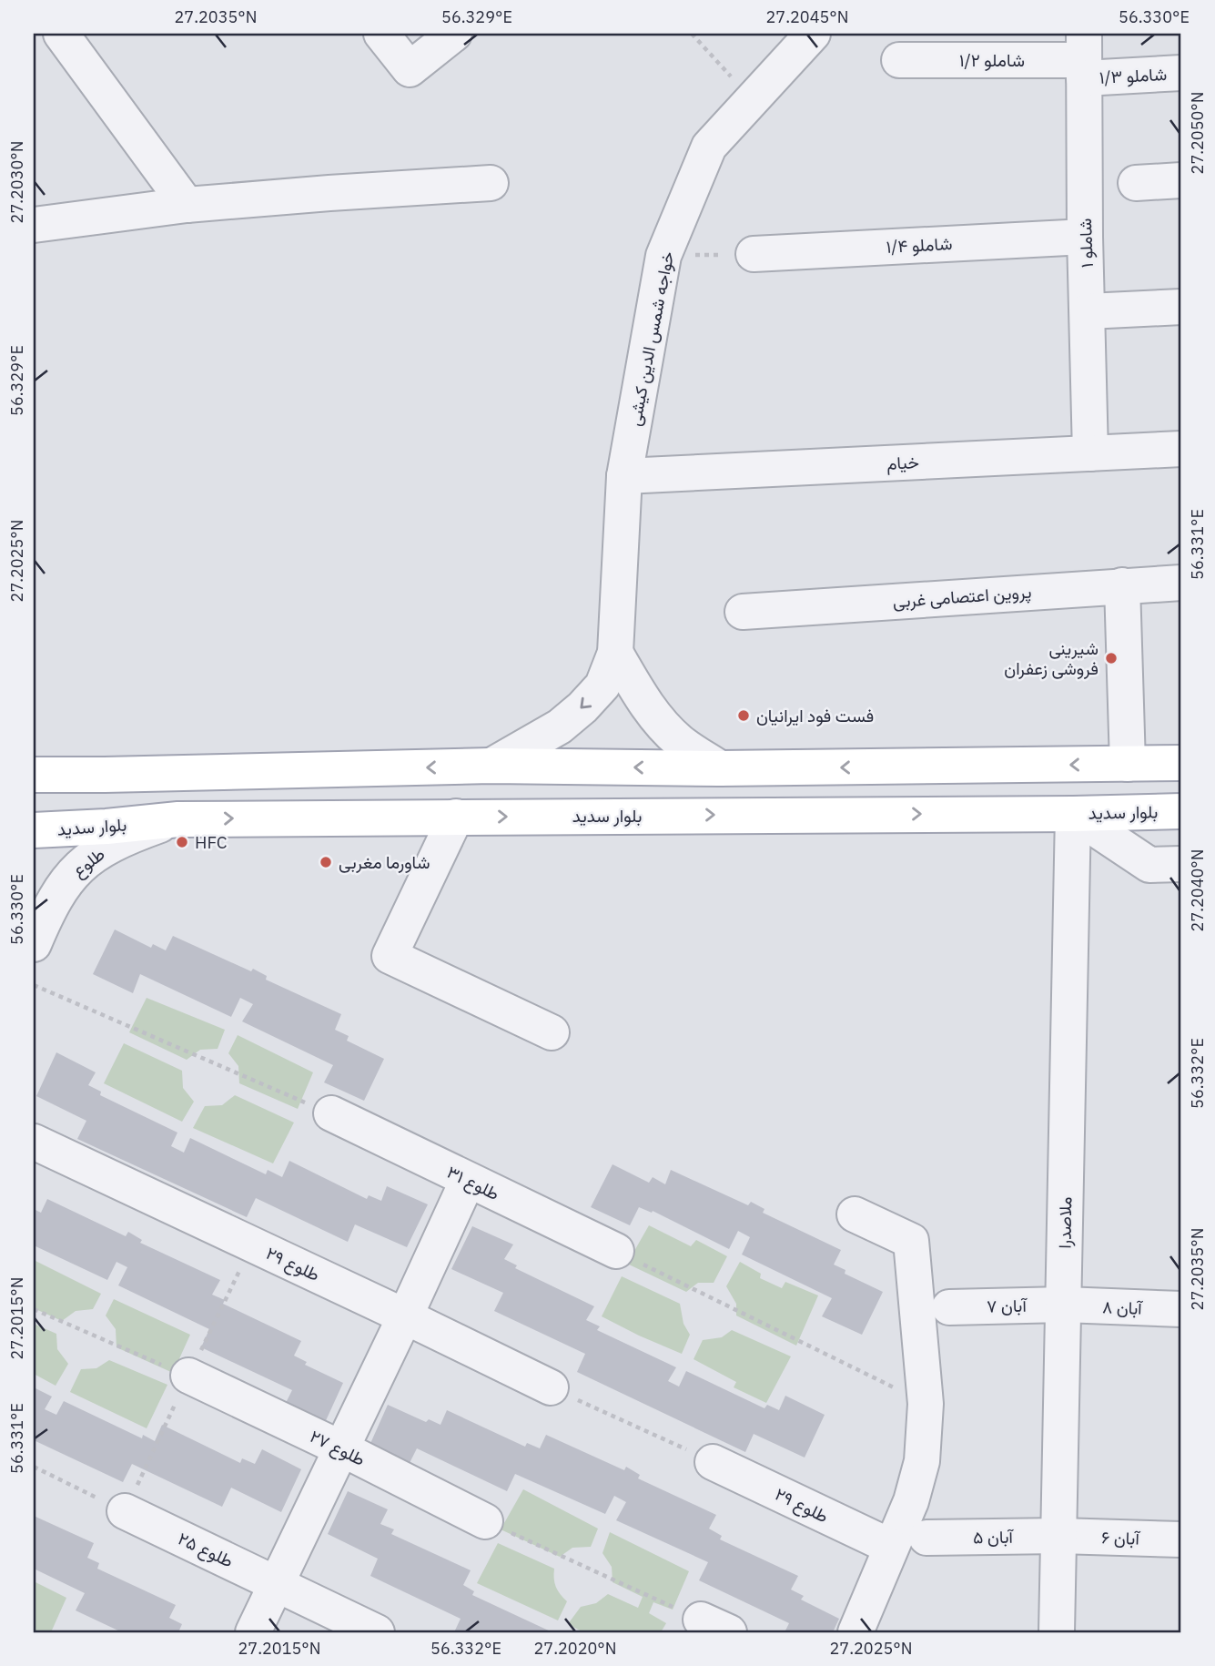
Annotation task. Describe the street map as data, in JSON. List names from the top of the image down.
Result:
{
  "streets": {
    "main road": ["بلوار سدید"],
    "street": [
      "شاملو ۱/۲",
      "شاملو ۱/۳",
      "شاملو ۱",
      "شاملو ۱/۴",
      "خواجه شمس الدين كيشی",
      "خیام",
      "پروین اعتصامی غربی",
      "طلوع",
      "طلوع ۳۱",
      "ملاصدرا",
      "طلوع ۲۹",
      "آبان ۷",
      "آبان ۸",
      "طلوع ۲۷",
      "آبان ۵",
      "آبان ۶",
      "طلوع ۲۵"
    ]
  },
  "crossings": [
    ["شاملو ۱/۲", "شاملو ۱/۳"],
    ["شاملو ۱/۲", "شاملو ۱"],
    ["شاملو ۱/۳", "شاملو ۱"],
    ["شاملو ۱", "شاملو ۱/۴"],
    ["شاملو ۱", "خیام"],
    ["خواجه شمس الدين كيشی", "خیام"],
    ["بلوار سدید", "طلوع"],
    ["بلوار سدید", "ملاصدرا"],
    ["ملاصدرا", "آبان ۷"],
    ["ملاصدرا", "آبان ۸"],
    ["ملاصدرا", "آبان ۵"],
    ["ملاصدرا", "آبان ۶"],
    ["آبان ۷", "آبان ۸"],
    ["آبان ۵", "آبان ۶"]
  ],
  "places": [
    "شیرینی فروشی زعفران",
    "فست فود ایرانیان",
    "HFC",
    "شاورما مغربی"
  ],
  "coordinates": [
    "27.2035°N",
    "56.329°E",
    "27.2045°N",
    "56.330°E",
    "27.2050°N",
    "27.2030°N",
    "56.331°E",
    "27.2025°N",
    "27.2040°N",
    "56.332°E",
    "27.2015°N",
    "27.2020°N"
  ]
}
